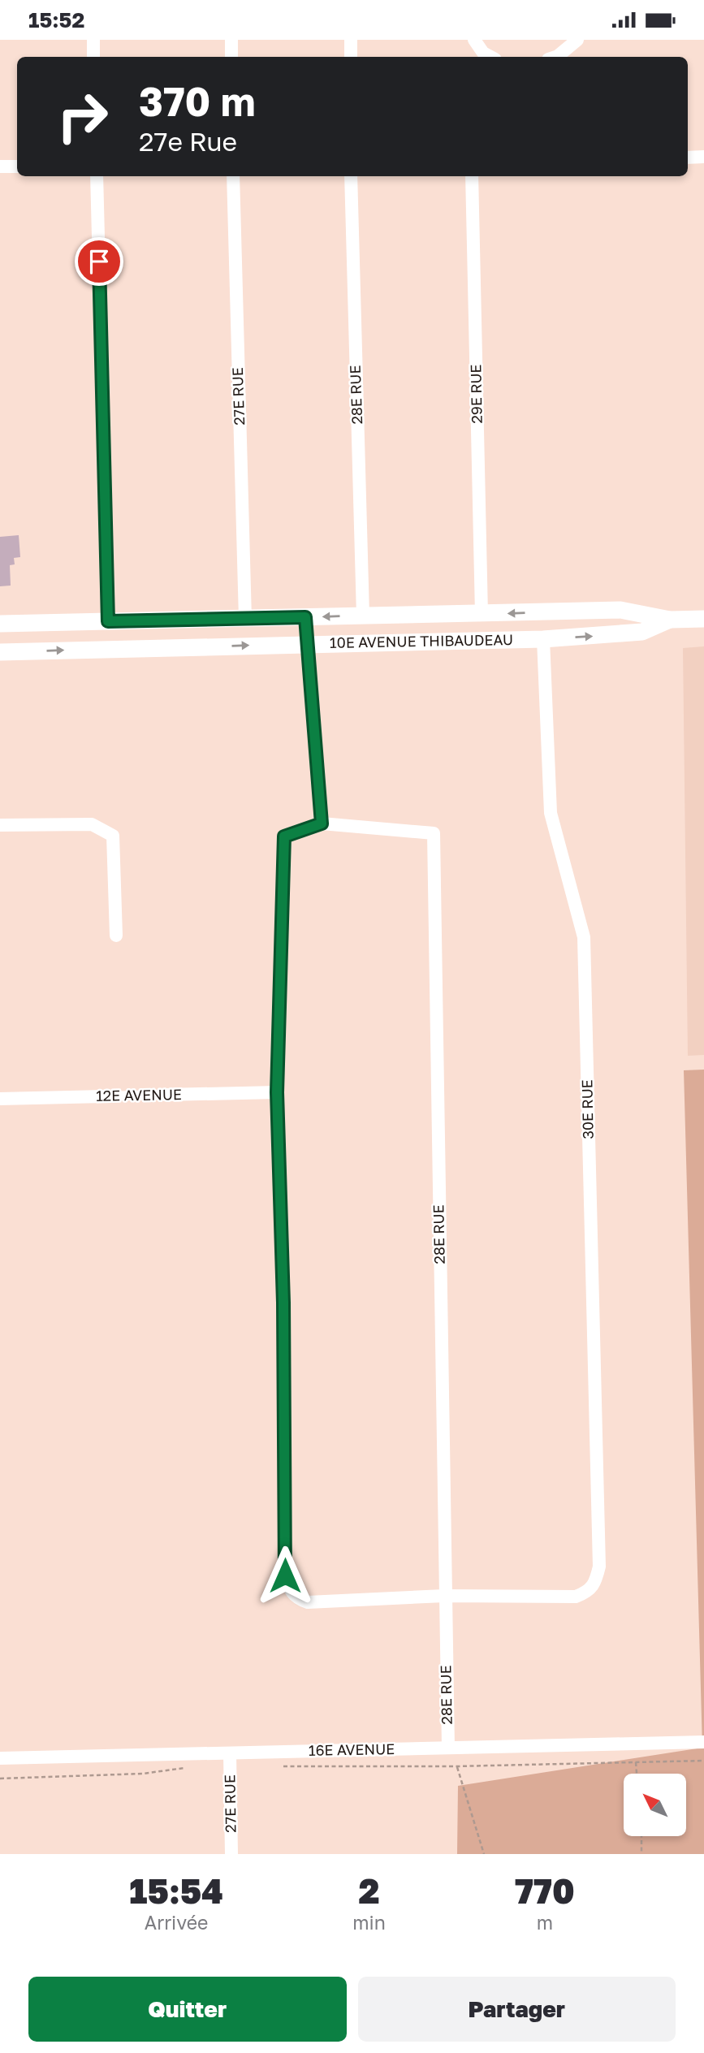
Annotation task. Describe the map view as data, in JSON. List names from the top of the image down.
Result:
{
  "streets": {
    "street": [
      "29E RUE",
      "28E RUE",
      "27E RUE",
      "10E AVENUE THIBAUDEAU",
      "12E AVENUE",
      "30E RUE",
      "16E AVENUE"
    ]
  },
  "crossings": [
    ["29E RUE", "10E AVENUE THIBAUDEAU"],
    ["28E RUE", "10E AVENUE THIBAUDEAU"],
    ["28E RUE", "30E RUE"],
    ["28E RUE", "16E AVENUE"],
    ["27E RUE", "10E AVENUE THIBAUDEAU"],
    ["27E RUE", "16E AVENUE"],
    ["10E AVENUE THIBAUDEAU", "30E RUE"]
  ],
  "north": "top left",
  "page": {
    "status": "15:52",
    "turn": ["370 m", "27e Rue"],
    "eta": [
      "15:54",
      "Arrivée",
      "2",
      "min",
      "770",
      "m"
    ],
    "buttons": ["Quitter", "Partager"]
  }
}
